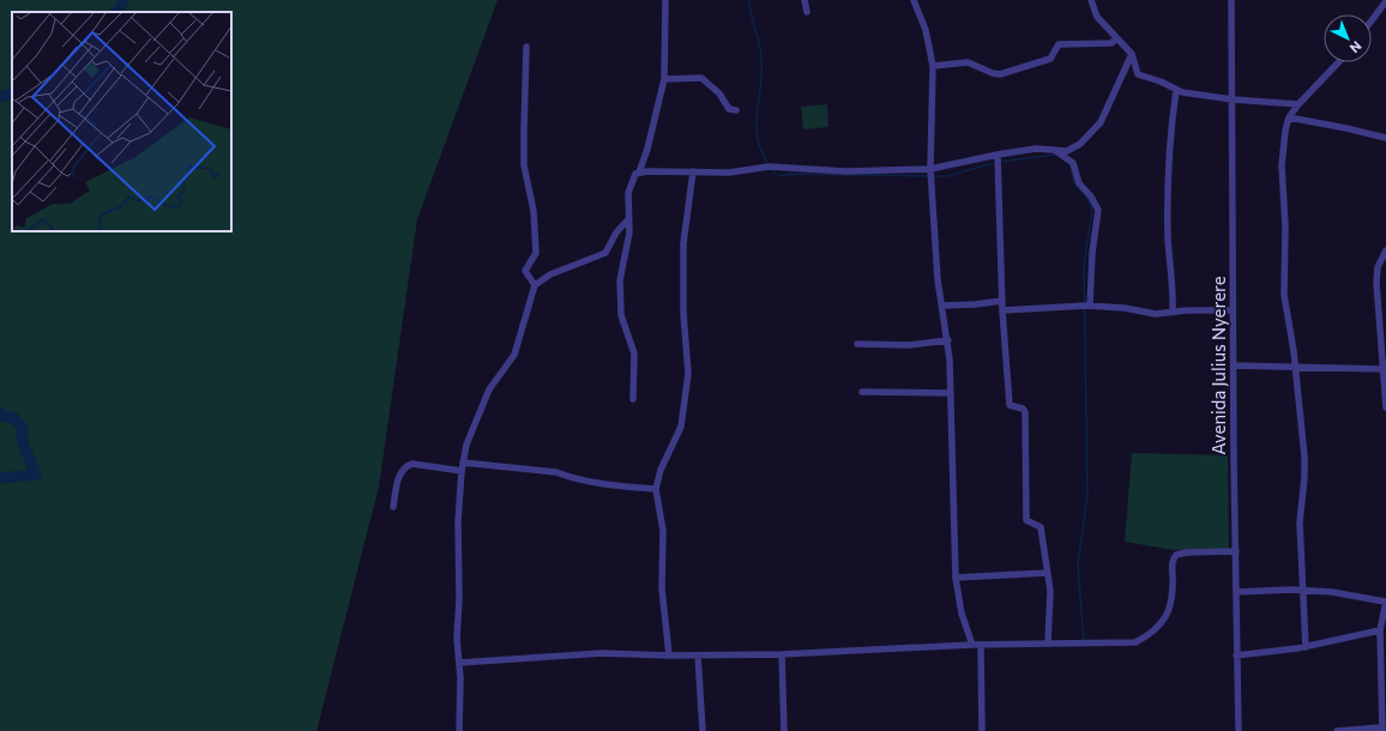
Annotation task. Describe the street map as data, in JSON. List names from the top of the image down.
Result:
{
  "streets": {
    "street": ["Avenida Julius Nyerere"]
  },
  "north": "bottom right"
}
